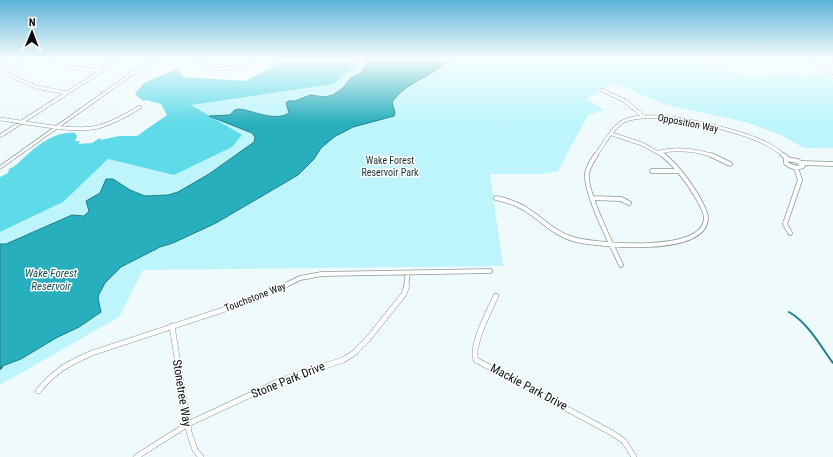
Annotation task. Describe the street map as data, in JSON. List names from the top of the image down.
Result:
{
  "streets": {
    "street": [
      "Opposition Way",
      "Touchstone Way",
      "Stone Park Drive",
      "Mackie Park Drive",
      "Stonetree Way"
    ]
  },
  "crossings": [
    ["Touchstone Way", "Stone Park Drive"],
    ["Touchstone Way", "Stonetree Way"],
    ["Stone Park Drive", "Stonetree Way"]
  ],
  "water": ["Wake Forest Reservoir"],
  "parks": ["Wake Forest Reservoir Park"],
  "north": "top"
}
